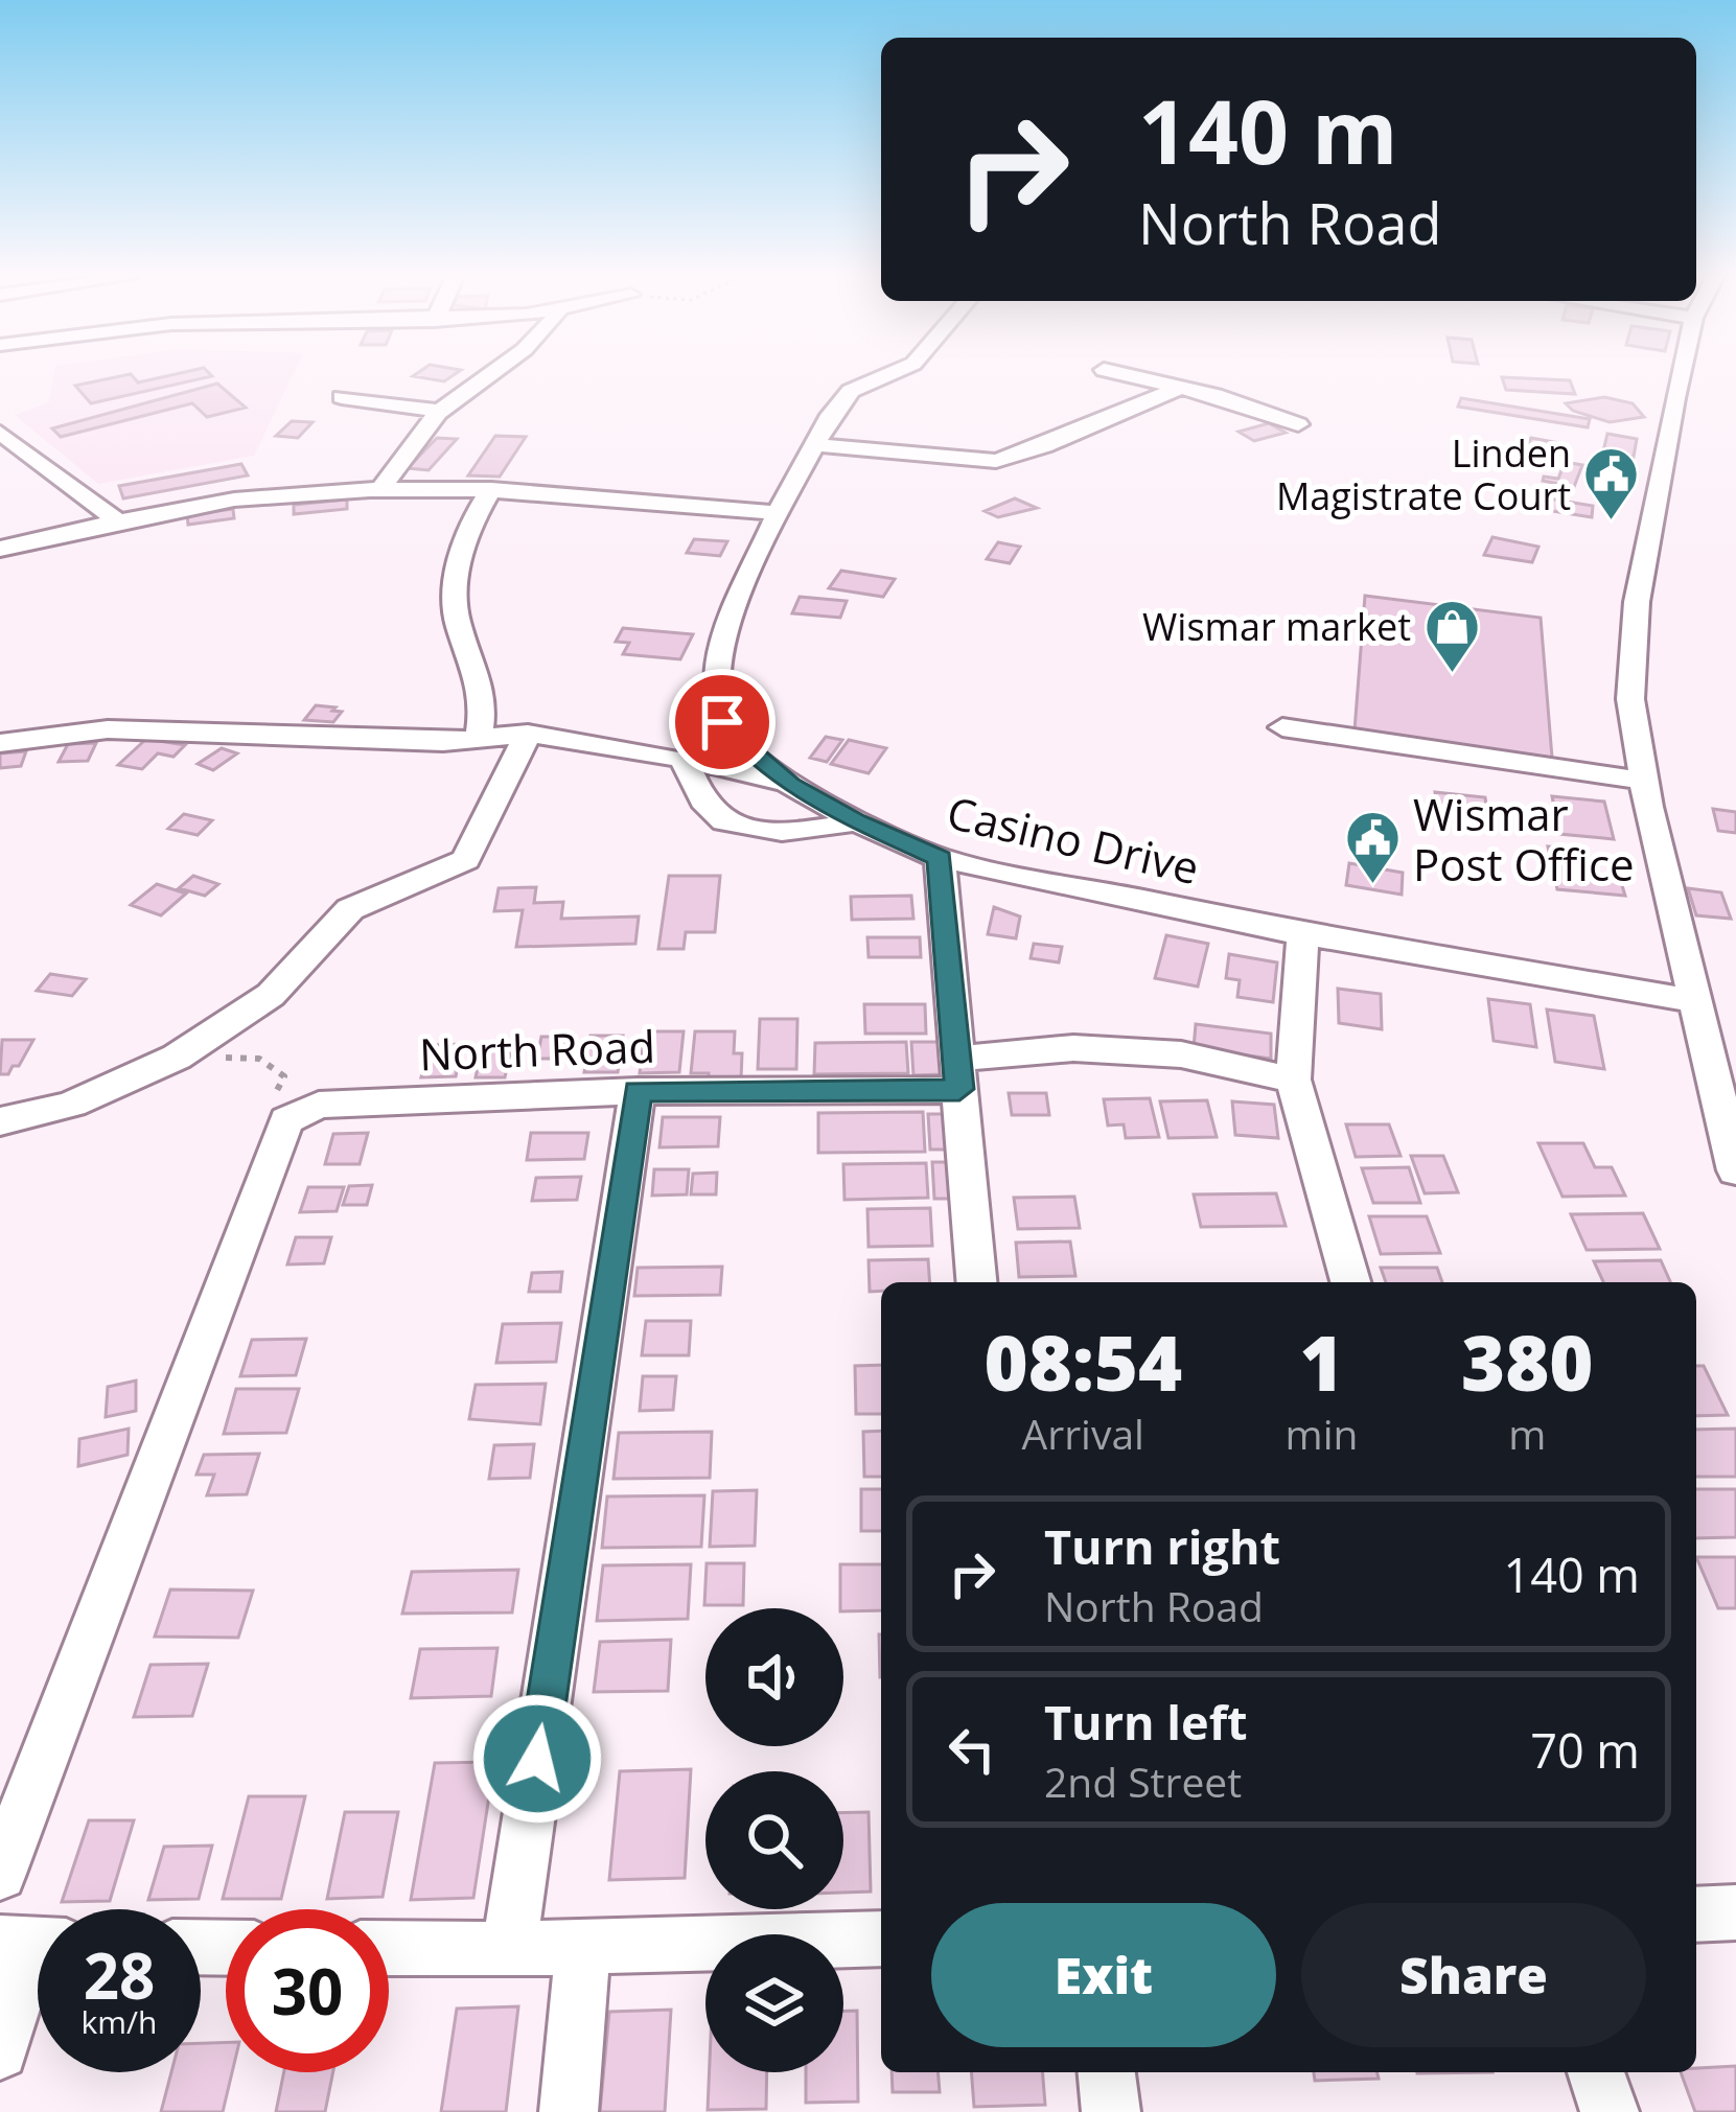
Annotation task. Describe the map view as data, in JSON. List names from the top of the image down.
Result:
{
  "streets": {
    "street": ["Casino Drive", "North Road"]
  },
  "places": {
    "public building": ["Linden Magistrate Court", "Wismar Post Office"],
    "shop": ["Wismar market"]
  },
  "page": {
    "turn": ["140 m", "North Road"],
    "eta": [
      "08:54",
      "Arrival",
      "1",
      "min",
      "380",
      "m"
    ],
    "list": [
      {
        "name": "Turn right",
        "note": "North Road",
        "value": "140 m"
      },
      {
        "name": "Turn left",
        "note": "2nd Street",
        "value": "70 m"
      }
    ],
    "buttons": ["Exit", "Share"],
    "speed": "28 km/h",
    "limit": "30"
  }
}
